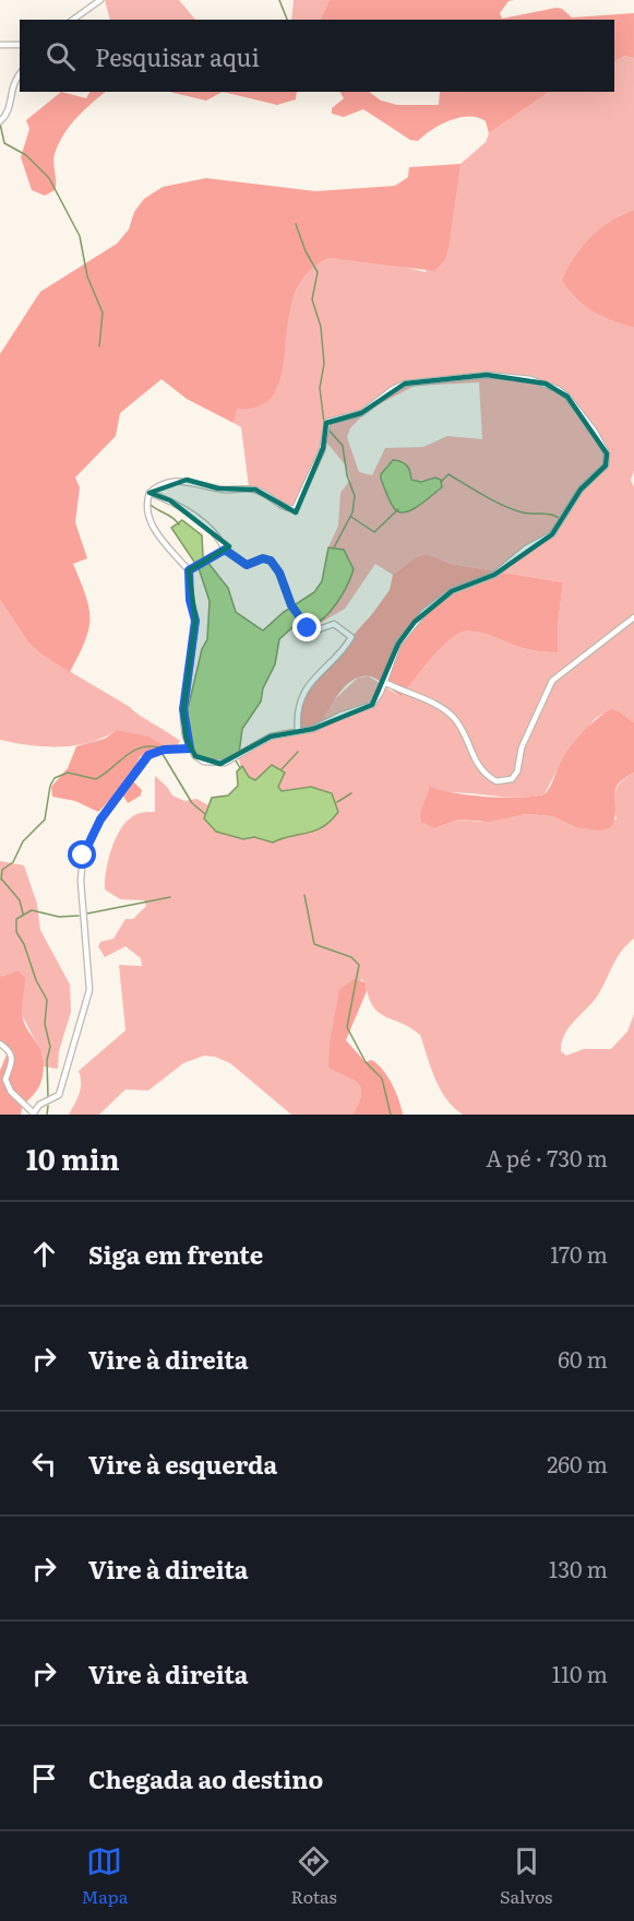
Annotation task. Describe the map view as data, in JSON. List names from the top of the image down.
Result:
{
  "page": {
    "search": "Pesquisar aqui",
    "heading": ["10 min", "A pé · 730 m"],
    "list": [
      ["Siga em frente", "170 m"],
      ["Vire à direita", "60 m"],
      ["Vire à esquerda", "260 m"],
      ["Vire à direita", "130 m"],
      ["Vire à direita", "110 m"],
      "Chegada ao destino"
    ],
    "nav": ["Mapa", "Rotas", "Salvos"]
  }
}
